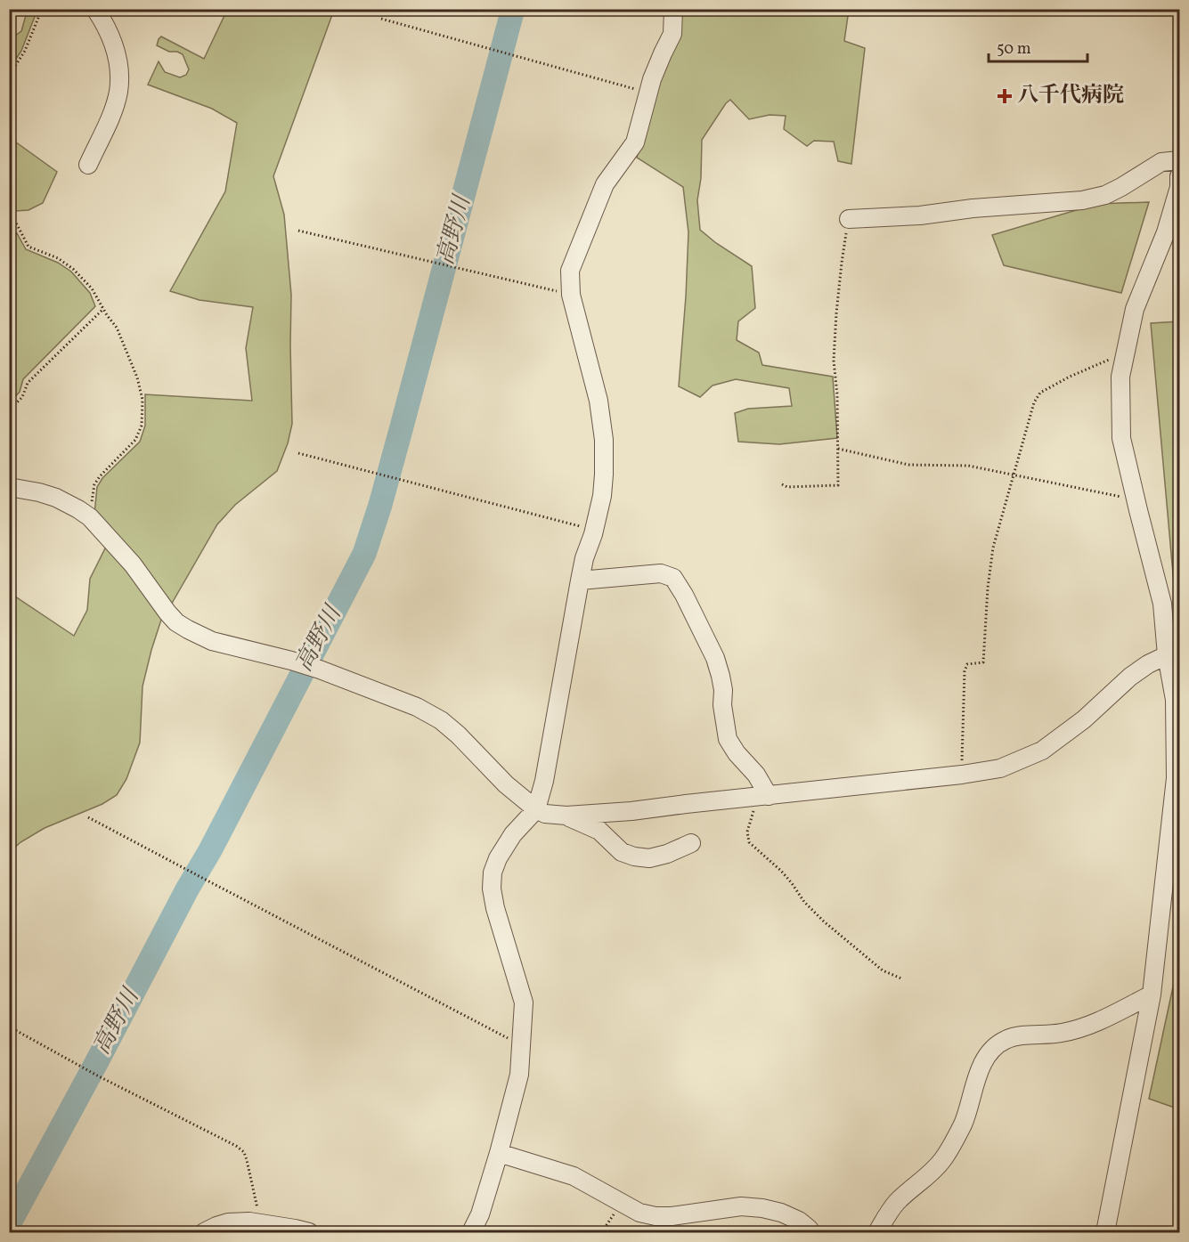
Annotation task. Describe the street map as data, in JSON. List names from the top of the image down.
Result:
{
  "water": ["高野川"],
  "places": {
    "health": ["八千代病院"]
  },
  "scale_bar": "50 m"
}
